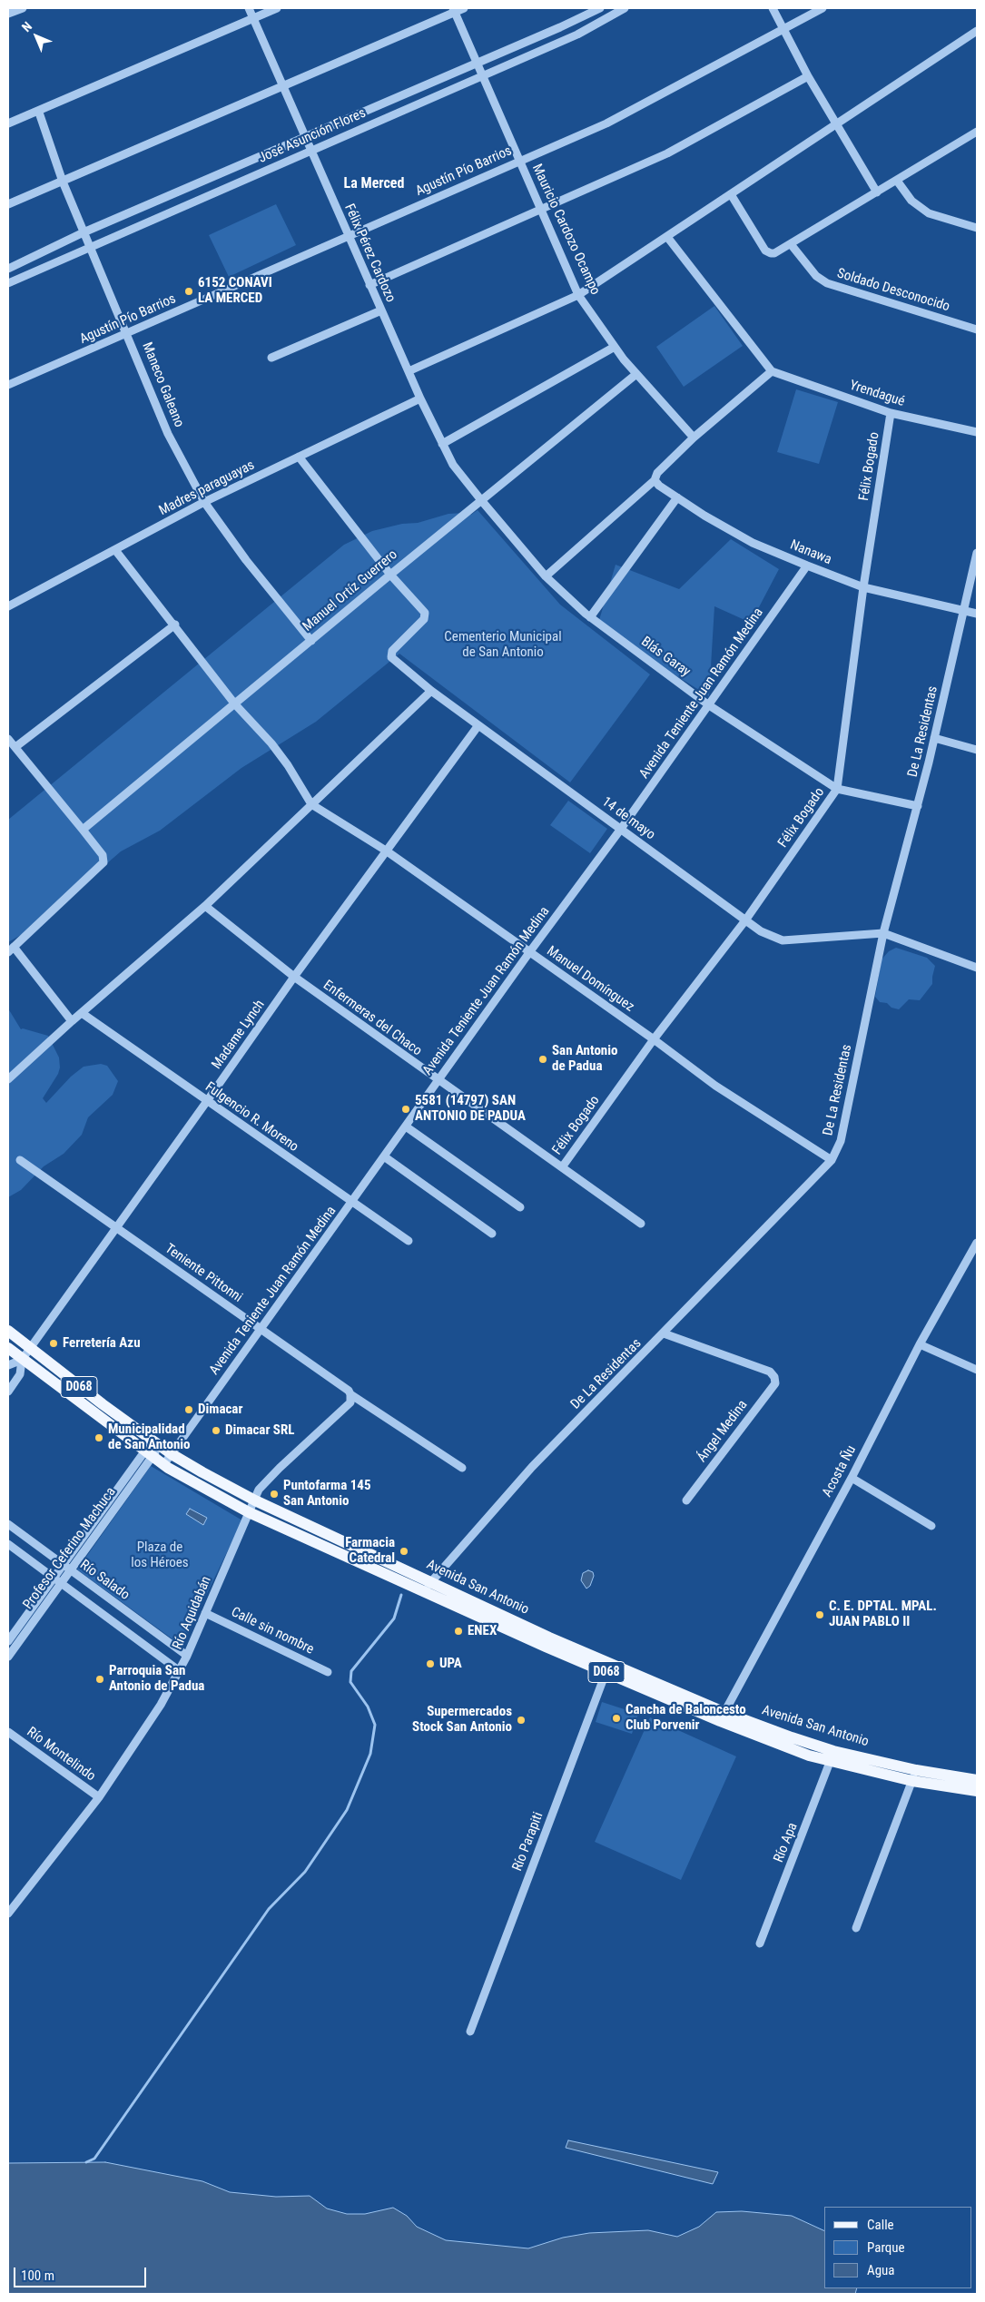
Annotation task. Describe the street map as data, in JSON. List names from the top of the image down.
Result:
{
  "streets": {
    "main road": ["D068", "Avenida San Antonio"],
    "street": [
      "José Asunción Flores",
      "Agustín Pío Barrios",
      "Mauricio Cardozo Ocampo",
      "Félix Pérez Cardozo",
      "Soldado Desconocido",
      "Maneco Galeano",
      "Yrendagué",
      "Félix Bogado",
      "Madres paraguayas",
      "Nanawa",
      "Manuel Ortíz Guerrero",
      "Blás Garay",
      "Avenida Teniente Juan Ramón Medina",
      "De La Residentas",
      "14 de mayo",
      "Manuel Domínguez",
      "Enfermeras del Chaco",
      "Madame Lynch",
      "Fulgencio R. Moreno",
      "Teniente Pittonni",
      "Ángel Medina",
      "Acosta Ñu",
      "Profesor Ceferino Machuca",
      "Río Salado",
      "Río Aquidabán",
      "Calle sin nombre",
      "Río Montelindo",
      "Río Parapiti",
      "Río Apa"
    ]
  },
  "crossings": [
    ["José Asunción Flores", "Mauricio Cardozo Ocampo"],
    ["José Asunción Flores", "Félix Pérez Cardozo"],
    ["José Asunción Flores", "Maneco Galeano"],
    ["Agustín Pío Barrios", "Mauricio Cardozo Ocampo"],
    ["Agustín Pío Barrios", "Félix Pérez Cardozo"],
    ["Agustín Pío Barrios", "Maneco Galeano"],
    ["Mauricio Cardozo Ocampo", "Manuel Ortíz Guerrero"],
    ["Félix Pérez Cardozo", "Madres paraguayas"],
    ["Félix Pérez Cardozo", "Manuel Ortíz Guerrero"],
    ["Félix Pérez Cardozo", "Blás Garay"],
    ["Maneco Galeano", "Madres paraguayas"],
    ["Maneco Galeano", "Manuel Ortíz Guerrero"],
    ["Yrendagué", "Félix Bogado"],
    ["Félix Bogado", "Nanawa"],
    ["Félix Bogado", "Blás Garay"],
    ["Félix Bogado", "14 de mayo"],
    ["Félix Bogado", "Manuel Domínguez"],
    ["Félix Bogado", "Enfermeras del Chaco"],
    ["Nanawa", "Avenida Teniente Juan Ramón Medina"],
    ["Nanawa", "De La Residentas"],
    ["Manuel Ortíz Guerrero", "Blás Garay"],
    ["Manuel Ortíz Guerrero", "14 de mayo"],
    ["Blás Garay", "Avenida Teniente Juan Ramón Medina"],
    ["Blás Garay", "De La Residentas"],
    ["Avenida Teniente Juan Ramón Medina", "14 de mayo"],
    ["Avenida Teniente Juan Ramón Medina", "Manuel Domínguez"],
    ["Avenida Teniente Juan Ramón Medina", "Enfermeras del Chaco"],
    ["Avenida Teniente Juan Ramón Medina", "Fulgencio R. Moreno"],
    ["Avenida Teniente Juan Ramón Medina", "Teniente Pittonni"],
    ["Avenida Teniente Juan Ramón Medina", "Avenida San Antonio"],
    ["De La Residentas", "14 de mayo"],
    ["De La Residentas", "Manuel Domínguez"],
    ["De La Residentas", "Ángel Medina"],
    ["De La Residentas", "Avenida San Antonio"],
    ["14 de mayo", "Madame Lynch"],
    ["Manuel Domínguez", "Madame Lynch"],
    ["Enfermeras del Chaco", "Madame Lynch"],
    ["Madame Lynch", "Fulgencio R. Moreno"],
    ["Madame Lynch", "Teniente Pittonni"],
    ["Madame Lynch", "Avenida San Antonio"],
    ["Teniente Pittonni", "Río Aquidabán"],
    ["Acosta Ñu", "Avenida San Antonio"],
    ["Profesor Ceferino Machuca", "Río Salado"],
    ["Profesor Ceferino Machuca", "Avenida San Antonio"],
    ["Río Salado", "Río Aquidabán"],
    ["Avenida San Antonio", "Río Aquidabán"],
    ["Avenida San Antonio", "Río Parapiti"],
    ["Avenida San Antonio", "Río Apa"],
    ["Río Aquidabán", "Calle sin nombre"],
    ["Río Aquidabán", "Río Montelindo"]
  ],
  "districts": ["La Merced"],
  "parks": ["Cementerio Municipal de San Antonio", "Plaza de los Héroes"],
  "places": [
    "6152 CONAVI LA MERCED",
    "San Antonio de Padua",
    "5581 (14797) SAN ANTONIO DE PADUA",
    "Ferretería Azu",
    "Dimacar",
    "Dimacar SRL",
    "Municipalidad de San Antonio",
    "Puntofarma 145 San Antonio",
    "Farmacia Catedral",
    "C. E. DPTAL. MPAL. JUAN PABLO II",
    "ENEX",
    "UPA",
    "Parroquia San Antonio de Padua",
    "Cancha de Baloncesto Club Porvenir",
    "Supermercados Stock San Antonio"
  ],
  "legend": ["Calle", "Parque", "Agua"],
  "scale_bar": "100 m",
  "north": "top left"
}
